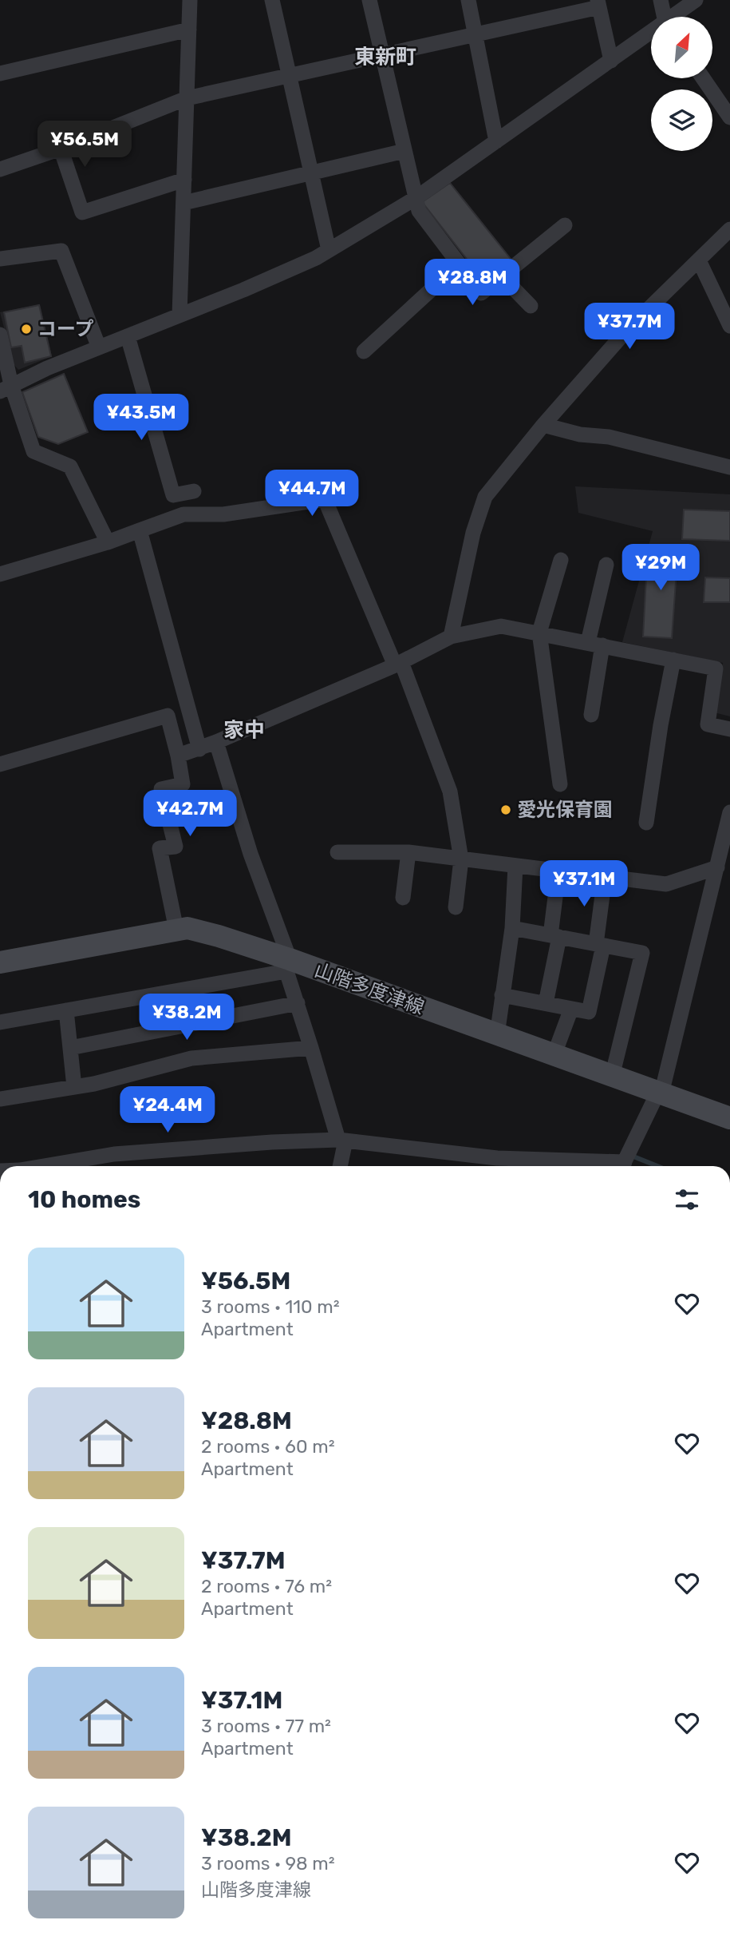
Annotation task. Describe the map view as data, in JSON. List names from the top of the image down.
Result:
{
  "streets": {
    "main road": ["山階多度津線"]
  },
  "districts": ["東新町", "家中"],
  "places": ["コープ", "愛光保育園"],
  "north": "top right",
  "page": {
    "price": [
      "¥56.5M",
      "¥28.8M",
      "¥37.7M",
      "¥43.5M",
      "¥44.7M",
      "¥29M",
      "¥42.7M",
      "¥37.1M",
      "¥38.2M",
      "¥24.4M"
    ],
    "heading": "10 homes",
    "list": [
      {
        "name": "¥56.5M",
        "note": "3 rooms · 110 m² · Apartment"
      },
      {
        "name": "¥28.8M",
        "note": "2 rooms · 60 m² · Apartment"
      },
      {
        "name": "¥37.7M",
        "note": "2 rooms · 76 m² · Apartment"
      },
      {
        "name": "¥37.1M",
        "note": "3 rooms · 77 m² · Apartment"
      },
      {
        "name": "¥38.2M",
        "note": "3 rooms · 98 m² · 山階多度津線"
      }
    ]
  }
}
